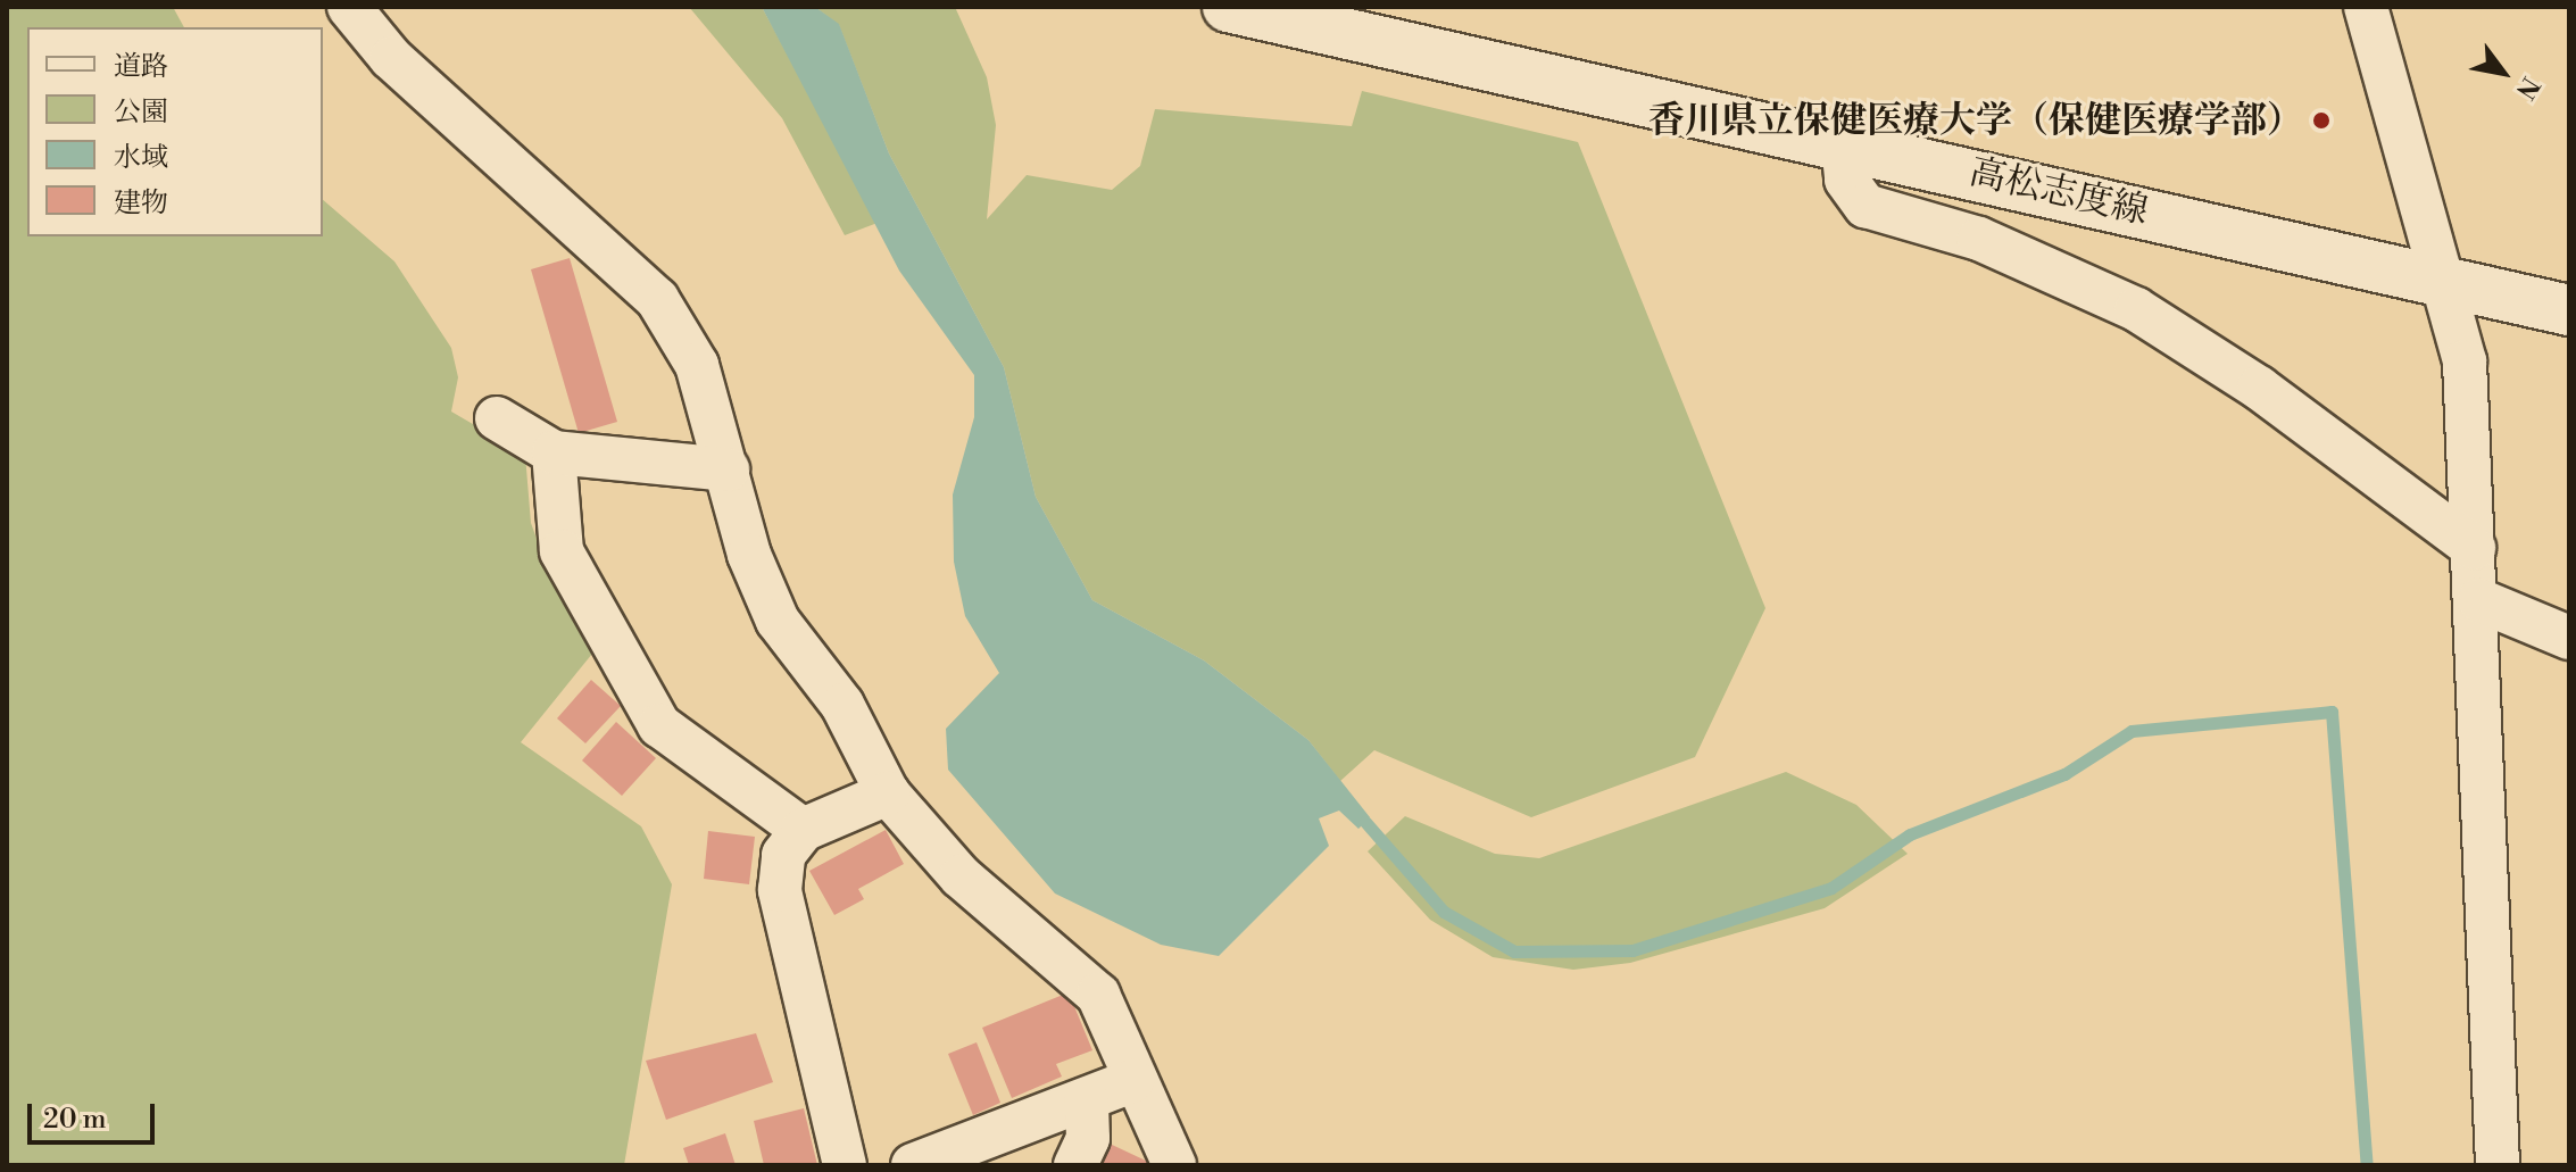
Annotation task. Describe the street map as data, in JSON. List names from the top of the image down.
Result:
{
  "streets": {
    "main road": ["高松志度線"]
  },
  "places": ["香川県立保健医療大学（保健医療学部）"],
  "legend": [
    "道路",
    "公園",
    "水域",
    "建物"
  ],
  "scale_bar": "20 m",
  "north": "bottom right"
}
